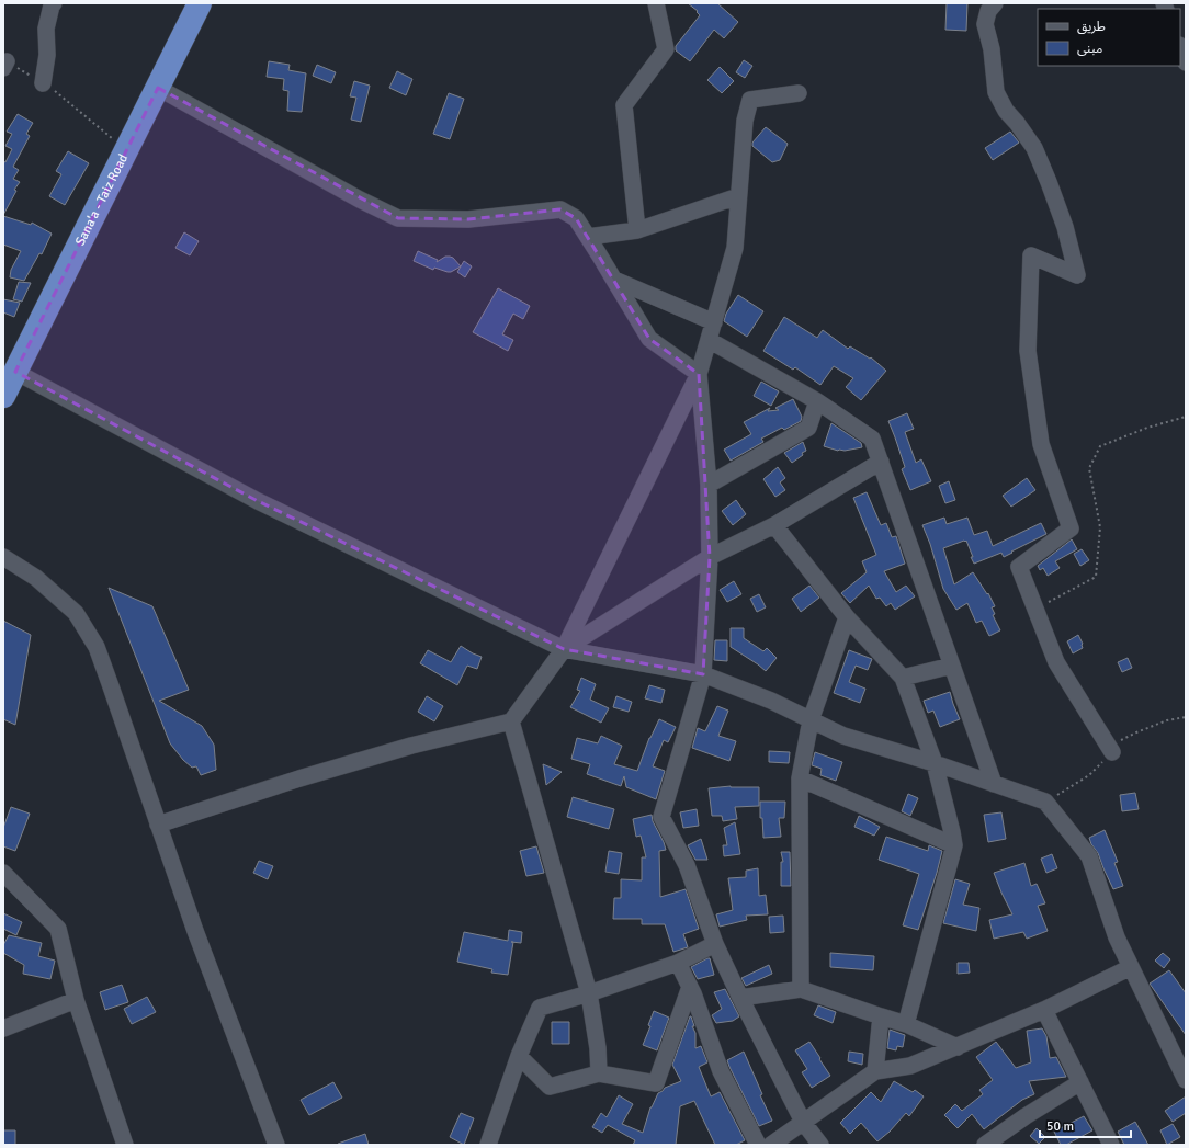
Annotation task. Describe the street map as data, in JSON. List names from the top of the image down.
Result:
{
  "streets": {
    "highway": ["Sana'a - Taiz Road"]
  },
  "legend": ["طريق", "مبنى"],
  "scale_bar": "50 m"
}
